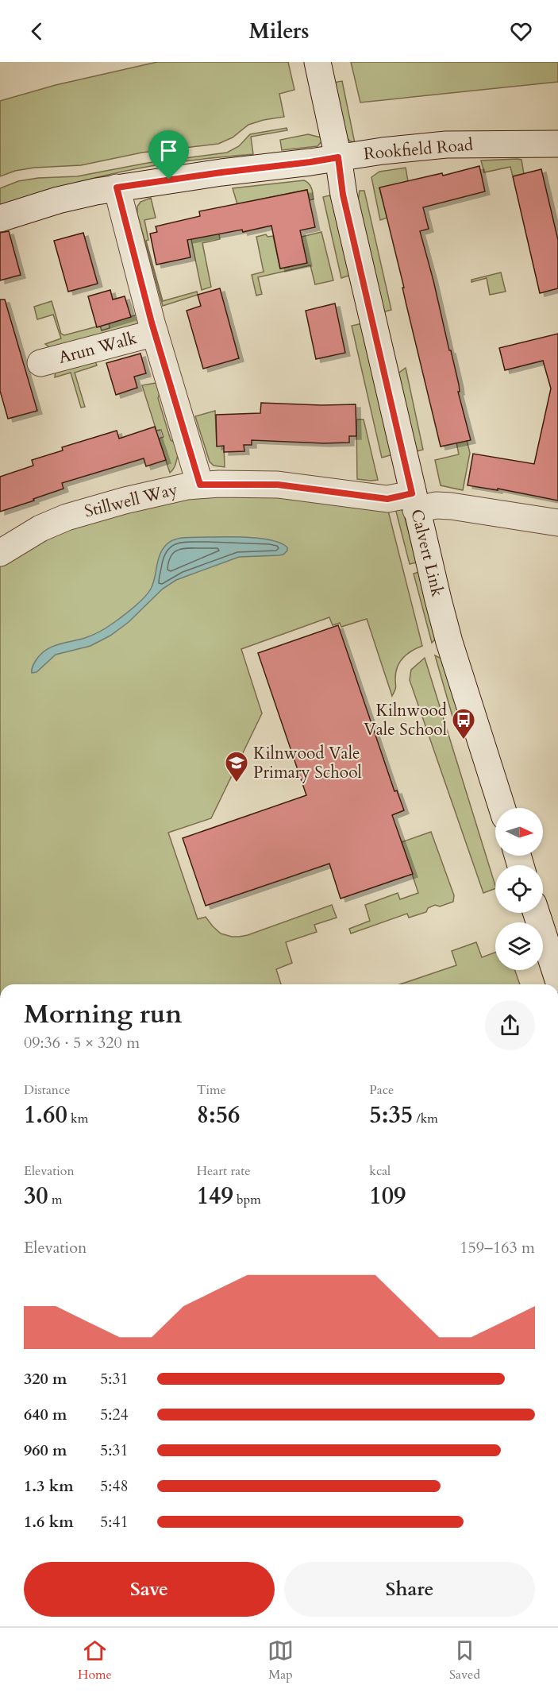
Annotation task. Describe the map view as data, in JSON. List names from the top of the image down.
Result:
{
  "streets": {
    "street": [
      "Rookfield Road",
      "Arun Walk",
      "Stillwell Way",
      "Calvert Link"
    ]
  },
  "crossings": [
    ["Rookfield Road", "Arun Walk"],
    ["Rookfield Road", "Calvert Link"],
    ["Arun Walk", "Stillwell Way"],
    ["Stillwell Way", "Calvert Link"]
  ],
  "places": {
    "bus stop": ["Kilnwood Vale School"],
    "school or university": ["Kilnwood Vale Primary School"]
  },
  "north": "right",
  "page": {
    "header": "Milers",
    "heading": ["Morning run", "09:36 · 5 × 320 m"],
    "stats": [
      ["Distance", "1.60 km"],
      ["Time", "8:56"],
      ["Pace", "5:35 /km"],
      ["Elevation", "30 m"],
      ["Heart rate", "149 bpm"],
      ["kcal", "109"]
    ],
    "chart": ["Elevation", "159–163 m"],
    "list": [
      {
        "name": "320 m",
        "note": "5:31"
      },
      {
        "name": "640 m",
        "note": "5:24"
      },
      {
        "name": "960 m",
        "note": "5:31"
      },
      {
        "name": "1.3 km",
        "note": "5:48"
      },
      {
        "name": "1.6 km",
        "note": "5:41"
      }
    ],
    "buttons": ["Save", "Share"],
    "tabs": ["Home", "Map", "Saved"]
  }
}
